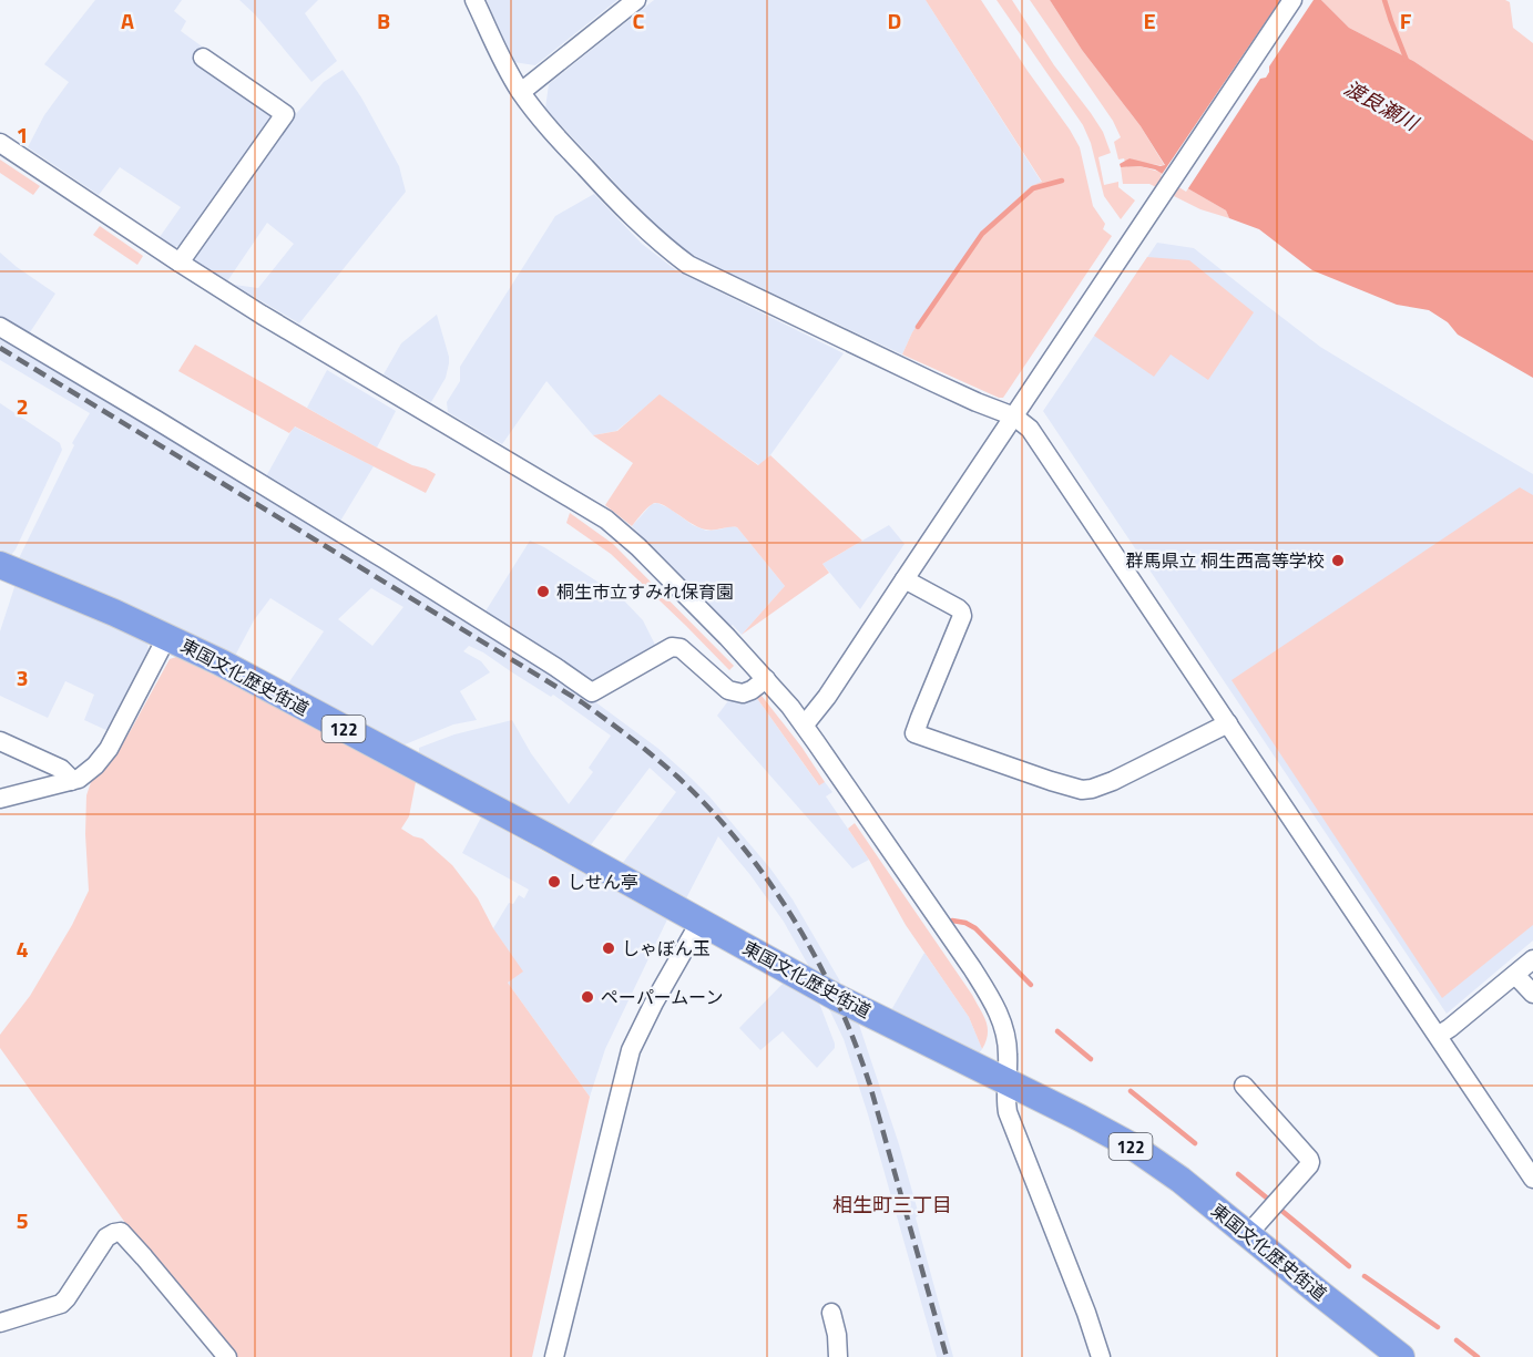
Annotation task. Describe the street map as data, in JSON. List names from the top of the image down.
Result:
{
  "streets": {
    "highway": ["東国文化歴史街道", "122"]
  },
  "districts": ["相生町三丁目"],
  "water": ["渡良瀬川"],
  "places": [
    "群馬県立 桐生西高等学校",
    "桐生市立すみれ保育園",
    "しせん亭",
    "しゃぼん玉",
    "ペーパームーン"
  ],
  "grid": {
    "columns": [
      "A",
      "B",
      "C",
      "D",
      "E",
      "F"
    ],
    "rows": [
      "1",
      "2",
      "3",
      "4",
      "5"
    ]
  }
}
